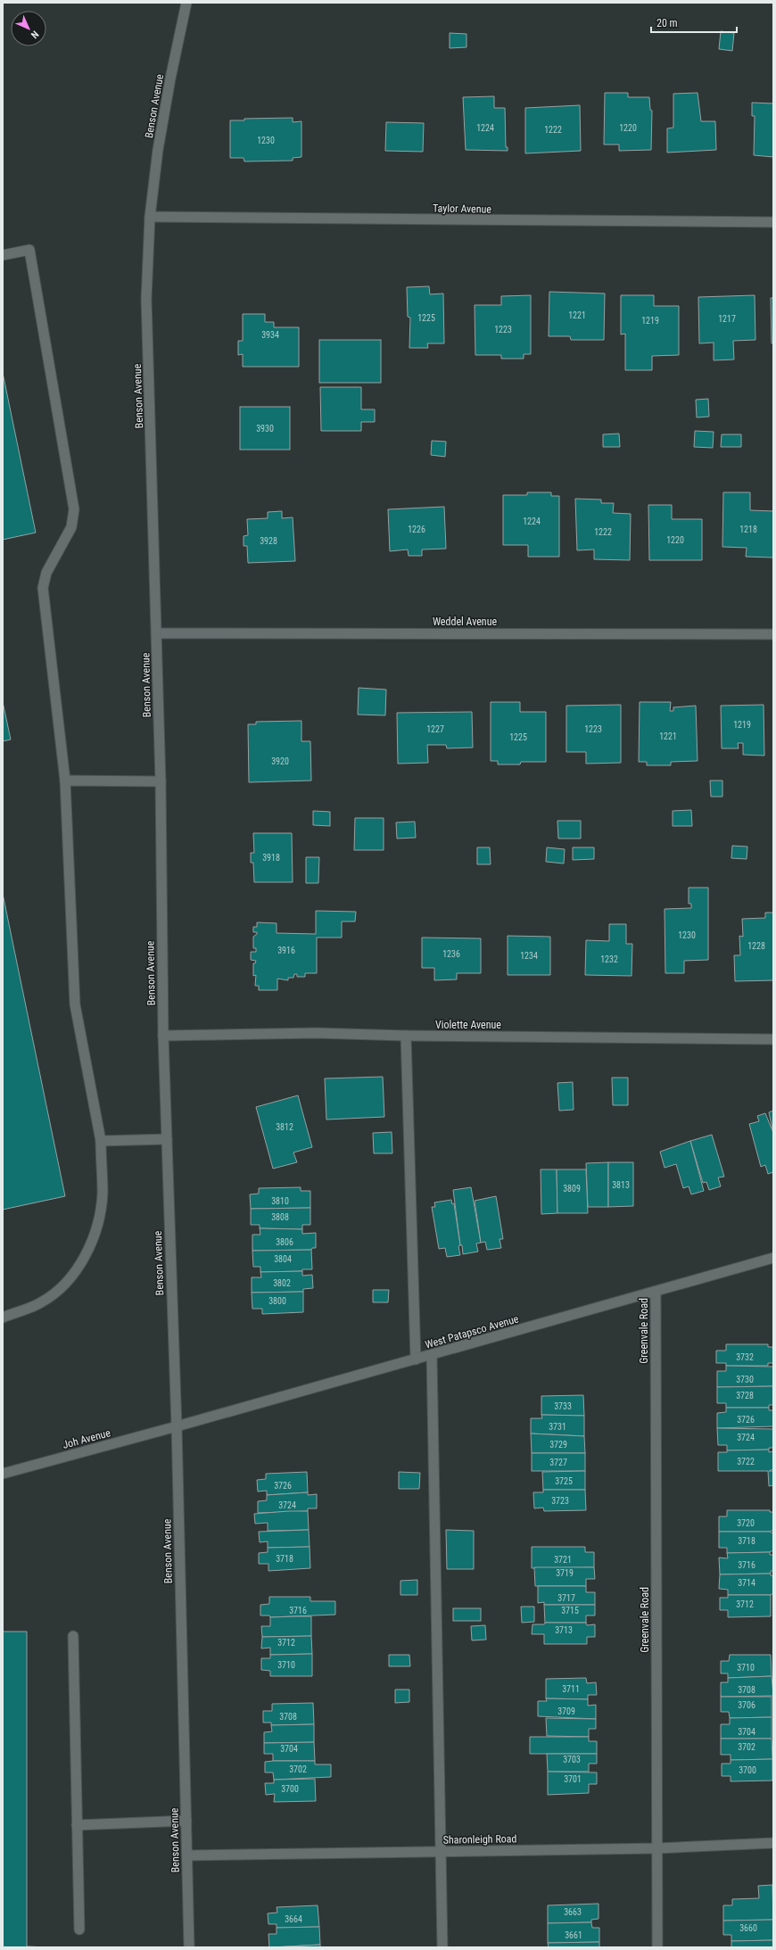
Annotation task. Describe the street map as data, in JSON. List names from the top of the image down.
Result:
{
  "streets": {
    "street": [
      "Benson Avenue",
      "Taylor Avenue",
      "Weddel Avenue",
      "Violette Avenue",
      "Greenvale Road",
      "West Patapsco Avenue",
      "Joh Avenue",
      "Sharonleigh Road"
    ]
  },
  "crossings": [
    ["Benson Avenue", "Taylor Avenue"],
    ["Benson Avenue", "Weddel Avenue"],
    ["Benson Avenue", "Violette Avenue"],
    ["Benson Avenue", "West Patapsco Avenue"],
    ["Benson Avenue", "Joh Avenue"],
    ["Benson Avenue", "Sharonleigh Road"],
    ["Greenvale Road", "West Patapsco Avenue"],
    ["Greenvale Road", "Sharonleigh Road"],
    ["West Patapsco Avenue", "Joh Avenue"]
  ],
  "house_numbers": [
    "1224",
    "1220",
    "1222",
    "1230",
    "1221",
    "1225",
    "1217",
    "1219",
    "1223",
    "3934",
    "3930",
    "1224",
    "1226",
    "1218",
    "1222",
    "1220",
    "3928",
    "1219",
    "1227",
    "1223",
    "1221",
    "1225",
    "3920",
    "3918",
    "1230",
    "1228",
    "3916",
    "1236",
    "1234",
    "1232",
    "3812",
    "3813",
    "3809",
    "3810",
    "3808",
    "3806",
    "3804",
    "3802",
    "3800",
    "3732",
    "3730",
    "3728",
    "3733",
    "3726",
    "3731",
    "3724",
    "3729",
    "3722",
    "3727",
    "3725",
    "3726",
    "3723",
    "3724",
    "3720",
    "3718",
    "3718",
    "3721",
    "3716",
    "3719",
    "3714",
    "3717",
    "3712",
    "3716",
    "3715",
    "3713",
    "3712",
    "3710",
    "3710",
    "3711",
    "3708",
    "3706",
    "3709",
    "3708",
    "3704",
    "3702",
    "3704",
    "3703",
    "3702",
    "3700",
    "3701",
    "3700",
    "3663",
    "3664",
    "3660",
    "3661"
  ],
  "scale_bar": "20 m",
  "north": "bottom right"
}
